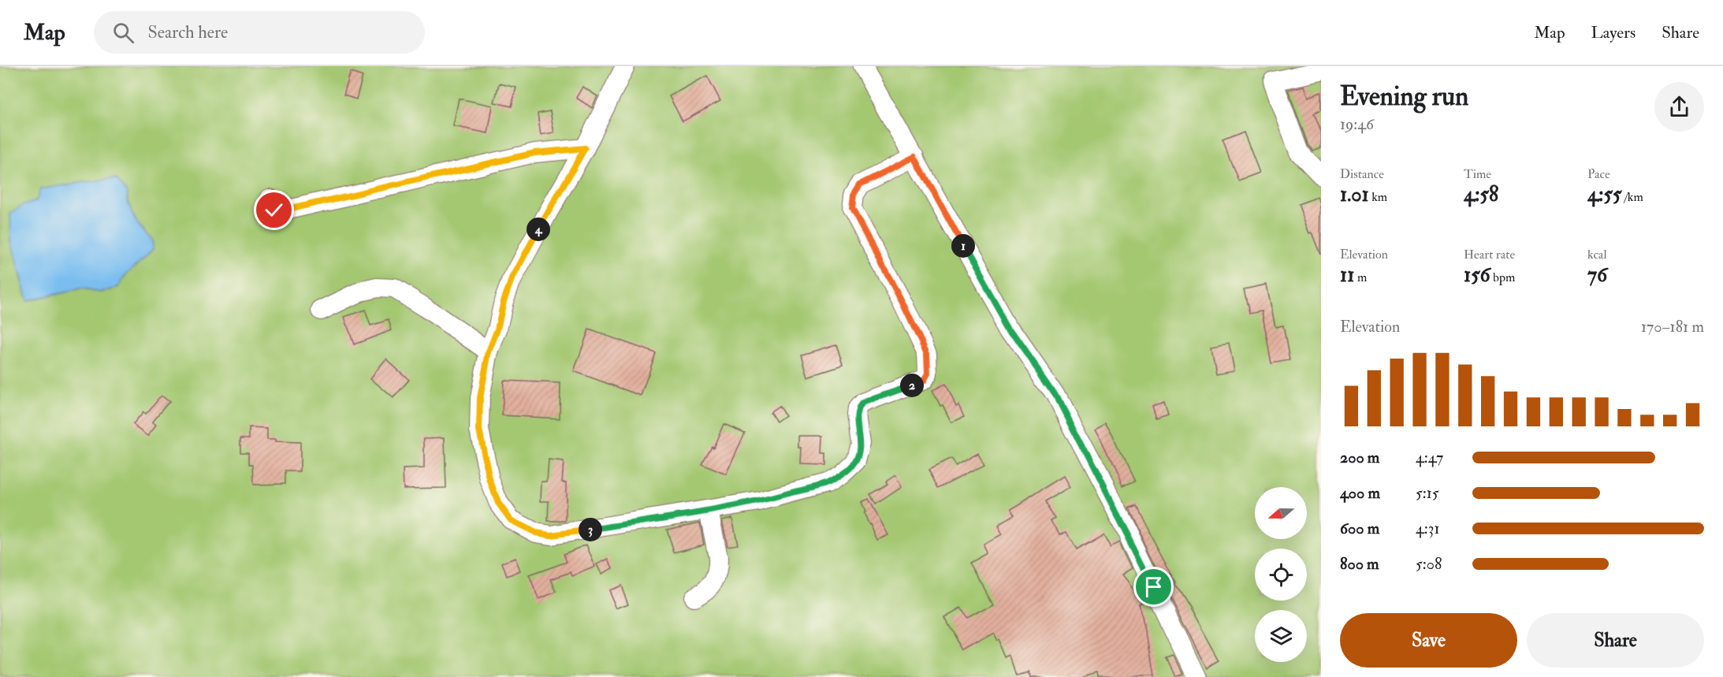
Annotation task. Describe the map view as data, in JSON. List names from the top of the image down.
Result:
{
  "north": "left",
  "page": {
    "header": "Map",
    "search": "Search here",
    "nav": ["Map", "Layers", "Share"],
    "heading": ["Evening run", "19:46"],
    "stats": [
      ["Distance", "1.01 km"],
      ["Time", "4:58"],
      ["Pace", "4:55 /km"],
      ["Elevation", "11 m"],
      ["Heart rate", "156 bpm"],
      ["kcal", "76"]
    ],
    "pins": [
      "4",
      "1",
      "2",
      "3"
    ],
    "chart": ["Elevation", "170–181 m"],
    "list": [
      {
        "name": "200 m",
        "note": "4:47"
      },
      {
        "name": "400 m",
        "note": "5:15"
      },
      {
        "name": "600 m",
        "note": "4:31"
      },
      {
        "name": "800 m",
        "note": "5:08"
      }
    ],
    "buttons": ["Save", "Share"]
  }
}
